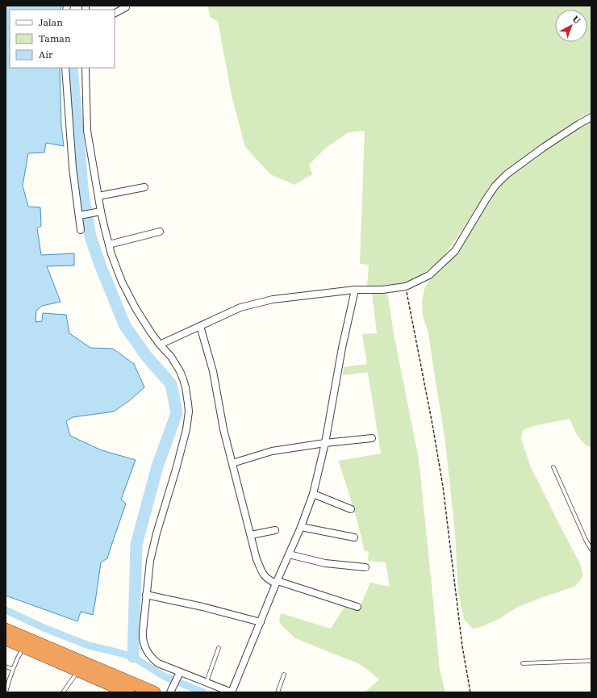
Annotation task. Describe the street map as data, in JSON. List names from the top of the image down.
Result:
{
  "legend": ["Jalan", "Taman", "Air"],
  "north": "top right"
}
